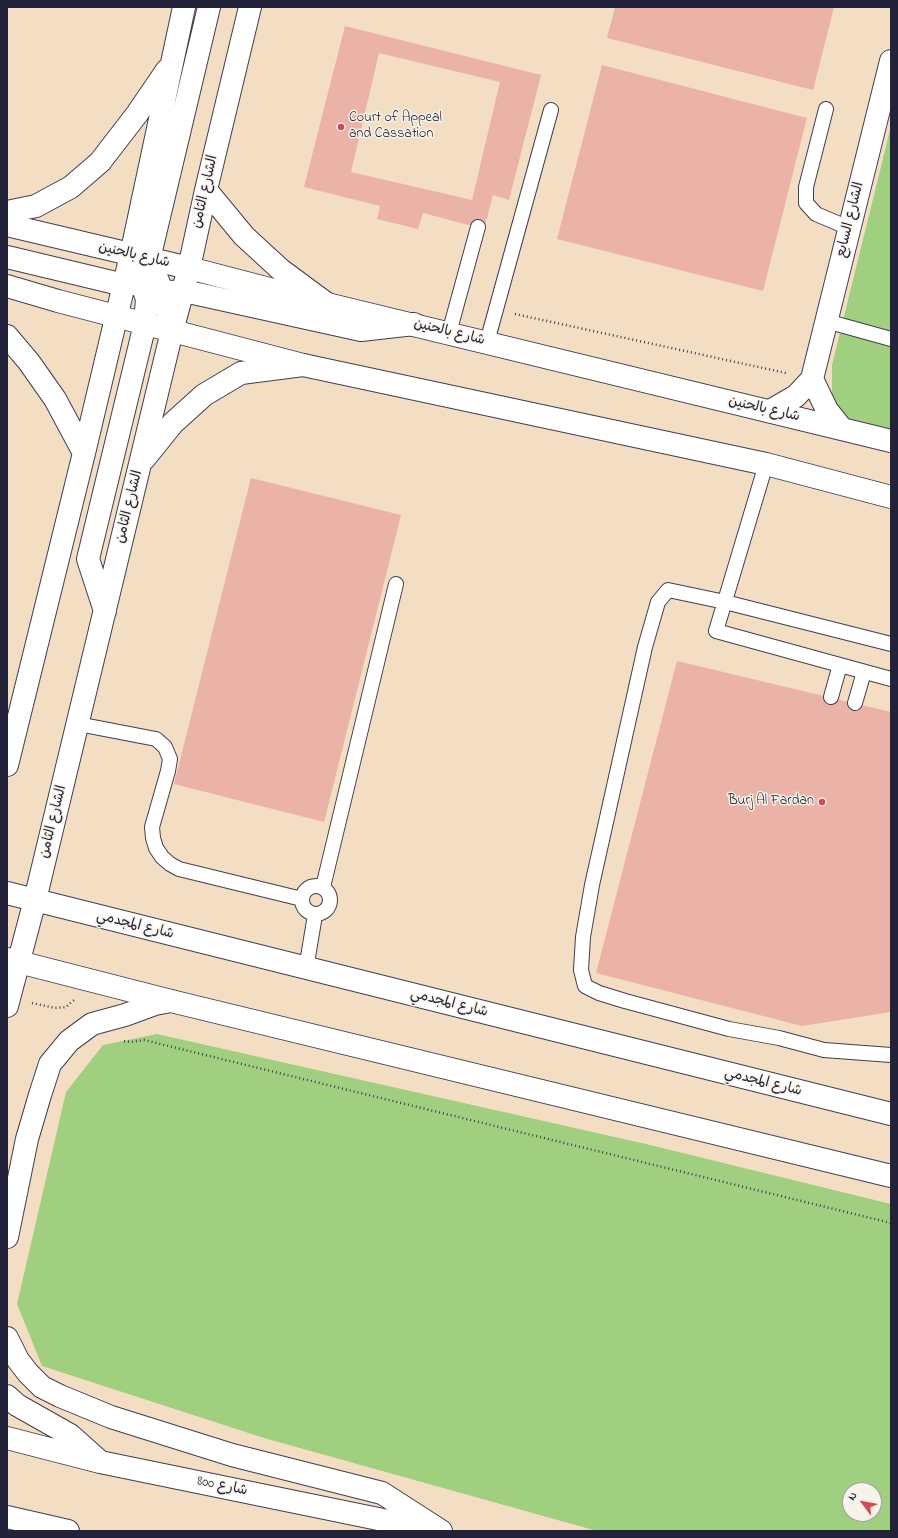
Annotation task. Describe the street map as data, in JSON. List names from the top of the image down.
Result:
{
  "streets": {
    "main road": [
      "الشارع الثامن",
      "الشارع السابع",
      "شارع بالحنين",
      "شارع المجدمي",
      "شارع 800"
    ]
  },
  "crossings": [
    ["الشارع الثامن", "شارع بالحنين"],
    ["الشارع الثامن", "شارع المجدمي"],
    ["الشارع السابع", "شارع بالحنين"]
  ],
  "places": ["Court of Appeal and Cassation", "Burj Al Fardan"],
  "north": "top left"
}
